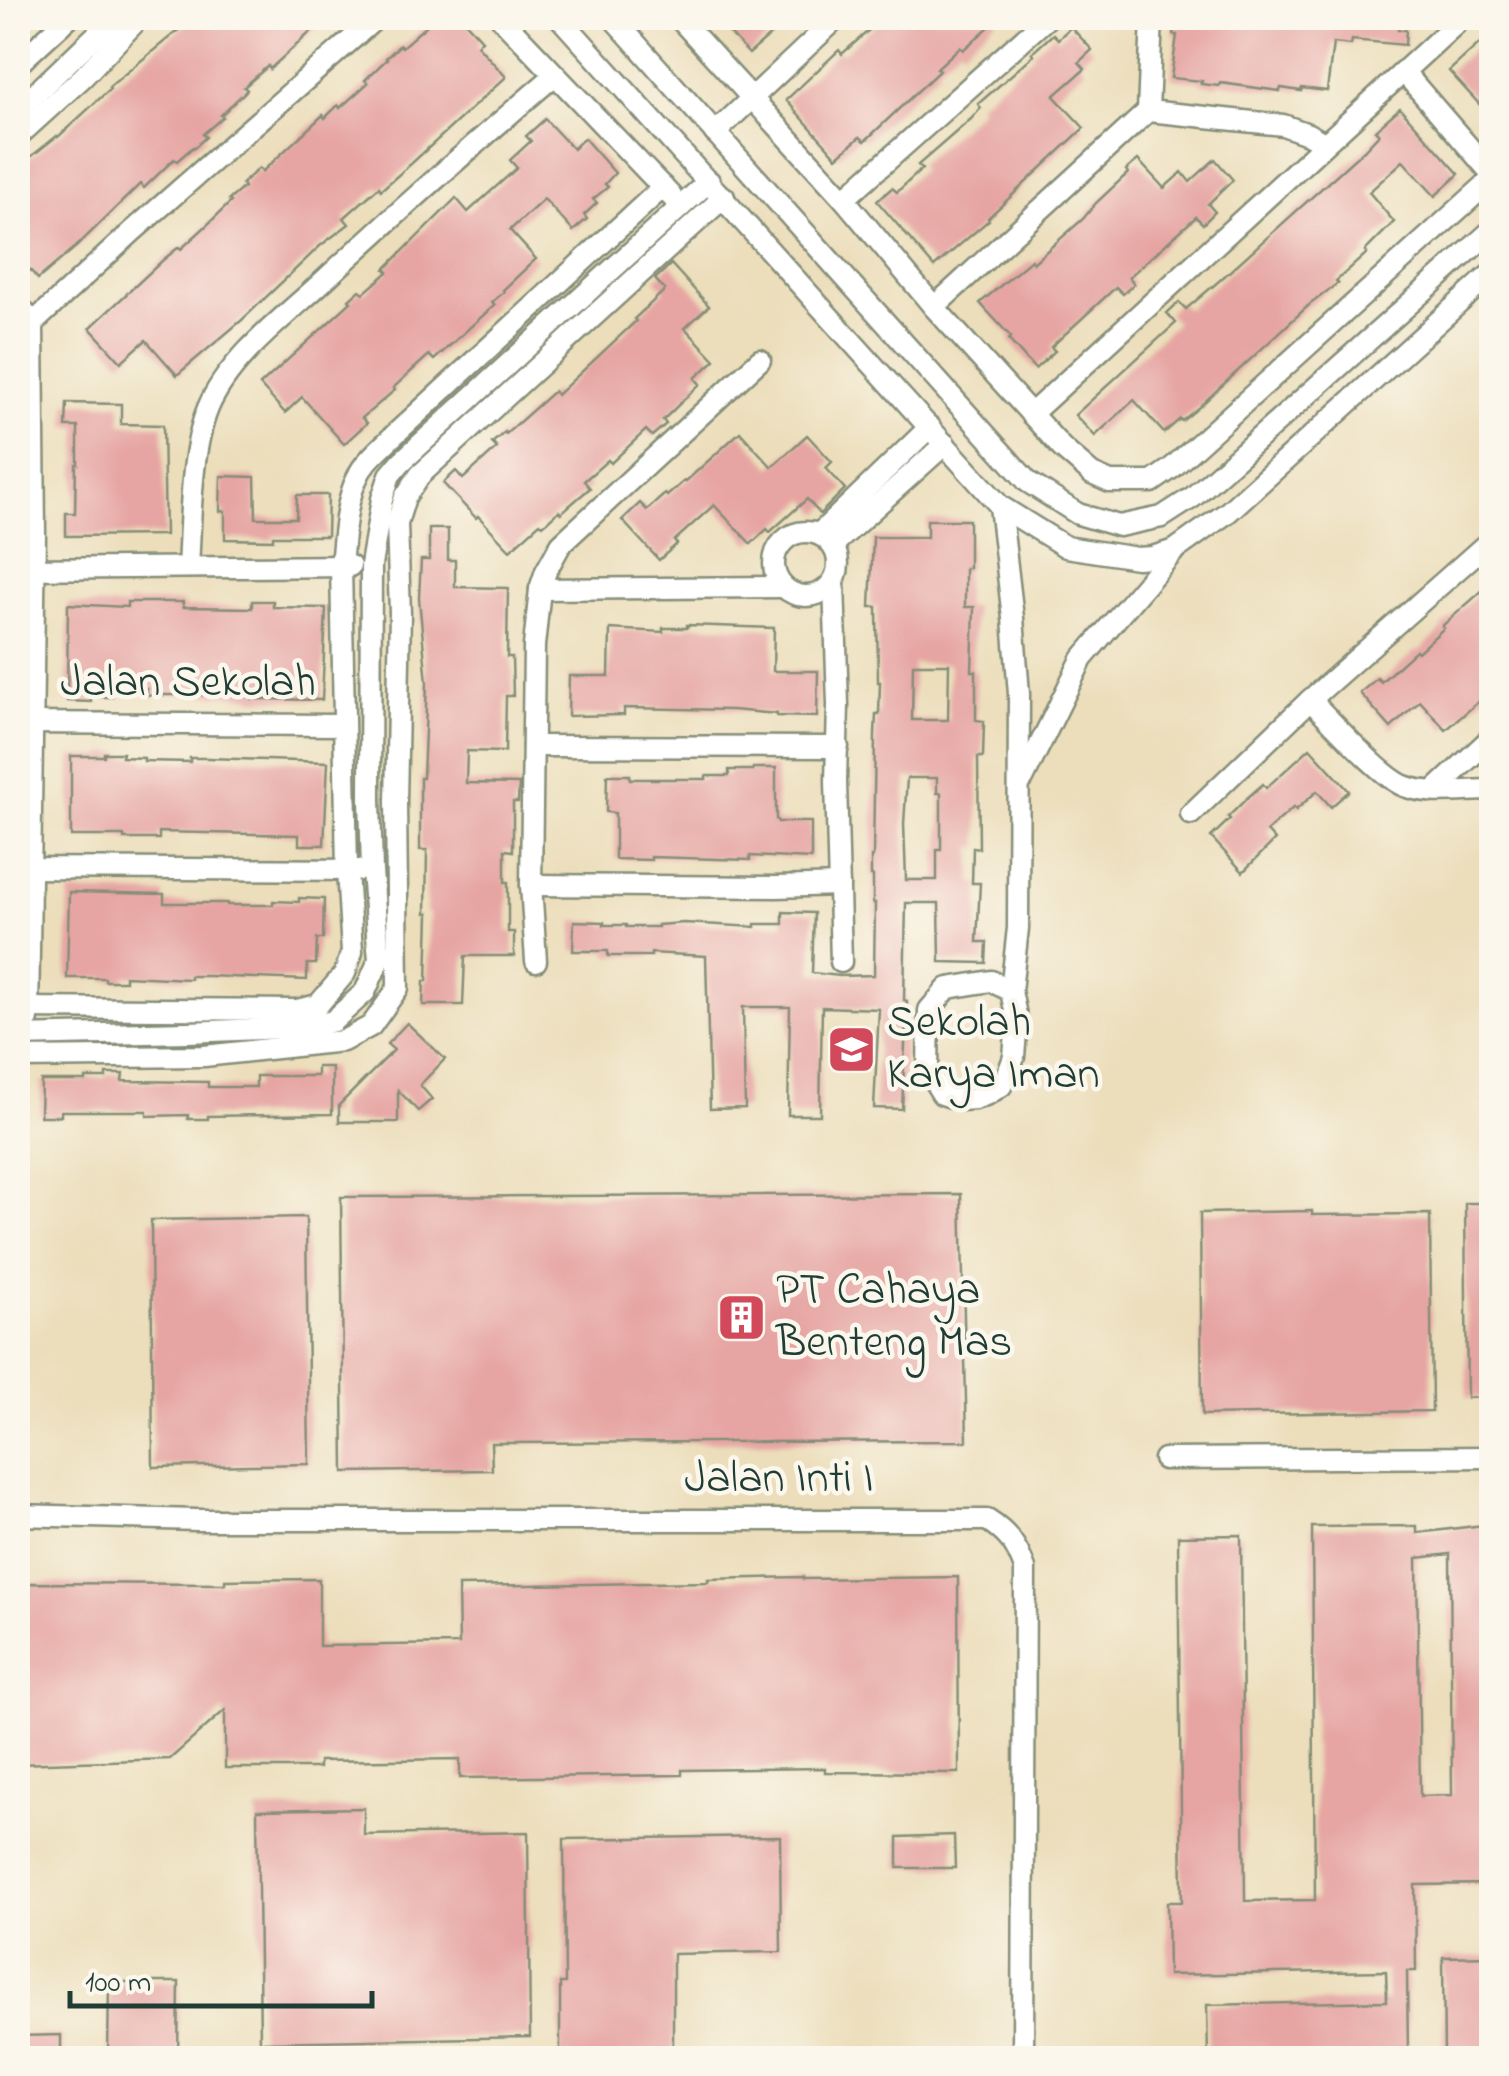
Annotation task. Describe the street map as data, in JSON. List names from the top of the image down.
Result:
{
  "streets": {
    "street": ["Jalan Sekolah", "Jalan Inti I"]
  },
  "places": {
    "school or university": ["Sekolah Karya Iman"],
    "building": ["PT Cahaya Benteng Mas"]
  },
  "scale_bar": "100 m"
}
